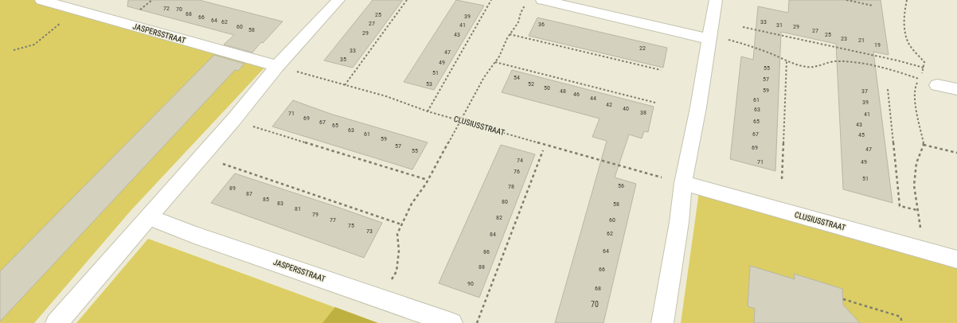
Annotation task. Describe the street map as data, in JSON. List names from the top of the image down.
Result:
{
  "streets": {
    "street": ["JASPERSSTRAAT", "CLUSIUSSTRAAT"]
  },
  "crossings": [
    ["JASPERSSTRAAT", "CLUSIUSSTRAAT"]
  ],
  "house_numbers": [
    "72",
    "70",
    "68",
    "25",
    "39",
    "66",
    "64",
    "62",
    "33",
    "27",
    "36",
    "41",
    "31",
    "60",
    "29",
    "58",
    "27",
    "29",
    "43",
    "25",
    "23",
    "21",
    "19",
    "22",
    "33",
    "47",
    "35",
    "49",
    "55",
    "51",
    "54",
    "57",
    "53",
    "52",
    "50",
    "59",
    "48",
    "37",
    "46",
    "44",
    "61",
    "39",
    "42",
    "40",
    "63",
    "38",
    "71",
    "41",
    "69",
    "65",
    "67",
    "43",
    "65",
    "63",
    "61",
    "67",
    "45",
    "59",
    "57",
    "69",
    "47",
    "55",
    "74",
    "71",
    "49",
    "76",
    "51",
    "56",
    "78",
    "89",
    "87",
    "85",
    "80",
    "83",
    "58",
    "81",
    "79",
    "82",
    "77",
    "60",
    "75",
    "73",
    "62",
    "84",
    "64",
    "86",
    "88",
    "66",
    "90",
    "68",
    "70"
  ]
}
